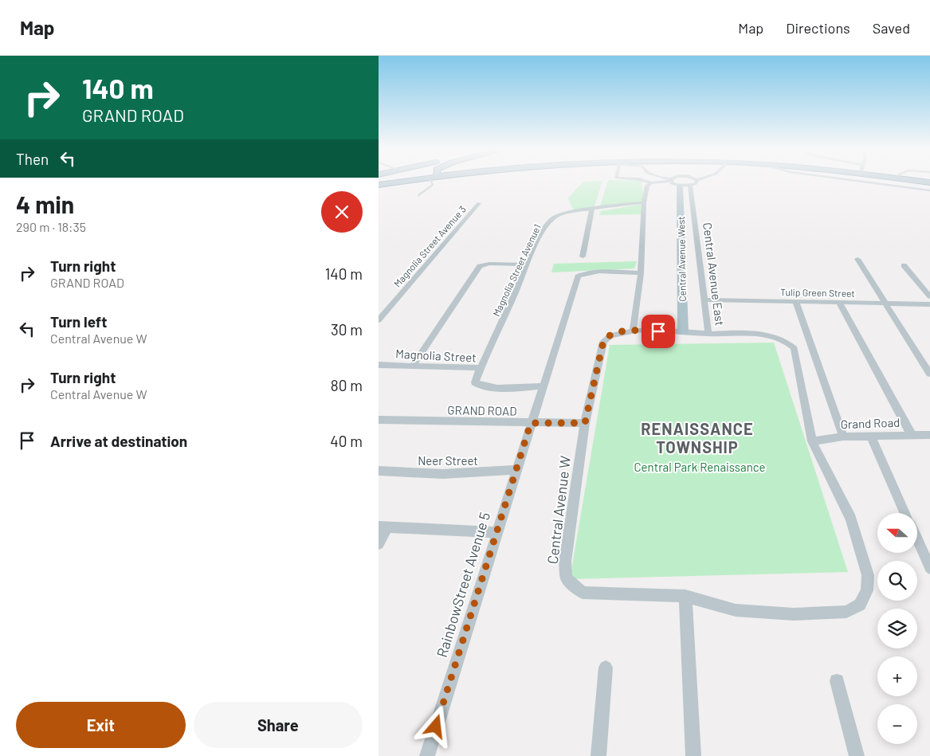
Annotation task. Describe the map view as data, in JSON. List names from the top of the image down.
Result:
{
  "streets": {
    "main road": ["Central Avenue West"],
    "street": [
      "Magnolia Street Avenue 3",
      "Magnolia Street Avenue1",
      "Central Avenue East",
      "Tulip Green Street",
      "Magnolia Street",
      "GRAND ROAD",
      "Grand Road",
      "Neer Street",
      "Central Avenue W",
      "RainbowStreet Avenue 5"
    ]
  },
  "crossings": [
    ["Central Avenue West", "Central Avenue W"],
    ["Magnolia Street Avenue1", "Magnolia Street"],
    ["Central Avenue East", "Tulip Green Street"],
    ["Central Avenue East", "Grand Road"],
    ["Central Avenue East", "Central Avenue W"],
    ["Magnolia Street", "RainbowStreet Avenue 5"],
    ["GRAND ROAD", "Central Avenue W"],
    ["GRAND ROAD", "RainbowStreet Avenue 5"],
    ["Neer Street", "RainbowStreet Avenue 5"]
  ],
  "districts": ["RENAISSANCE TOWNSHIP"],
  "parks": ["Central Park Renaissance"],
  "north": "left",
  "page": {
    "header": "Map",
    "nav": ["Map", "Directions", "Saved"],
    "turn": ["140 m", "GRAND ROAD"],
    "then": "Then",
    "heading": ["4 min", "290 m · 18:35"],
    "list": [
      {
        "name": "Turn right",
        "note": "GRAND ROAD",
        "value": "140 m"
      },
      {
        "name": "Turn left",
        "note": "Central Avenue W",
        "value": "30 m"
      },
      {
        "name": "Turn right",
        "note": "Central Avenue W",
        "value": "80 m"
      },
      {
        "name": "Arrive at destination",
        "value": "40 m"
      }
    ],
    "map_buttons": ["+", "−"],
    "buttons": ["Exit", "Share"]
  }
}
